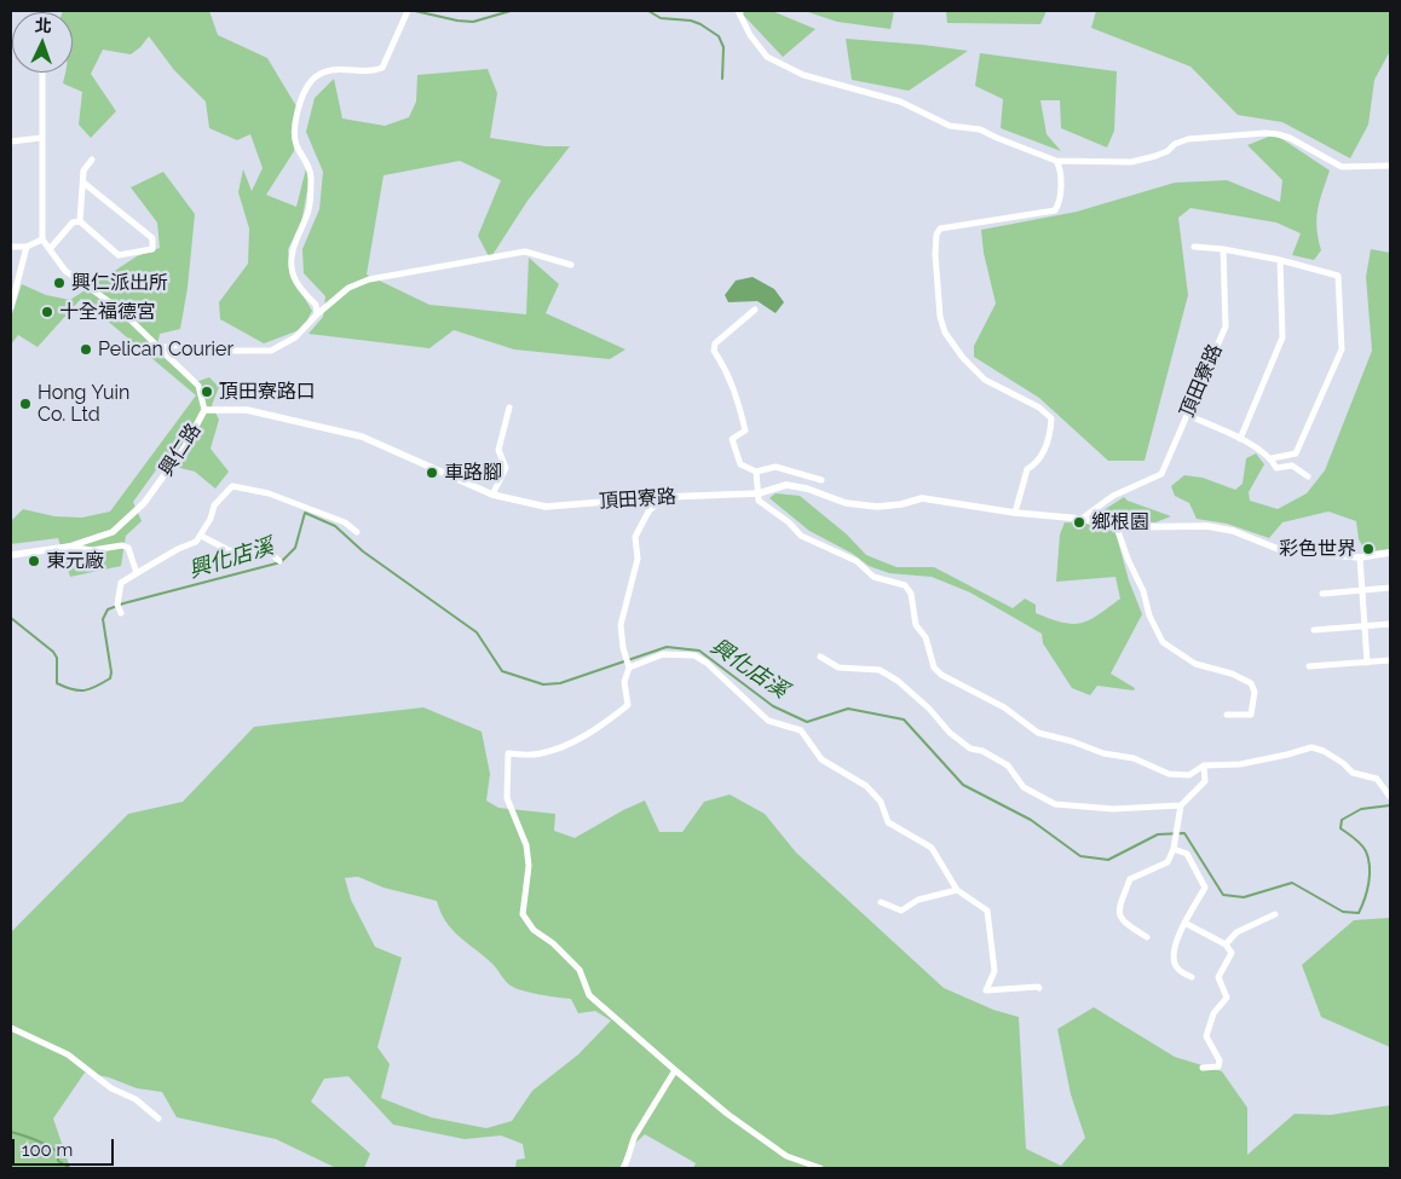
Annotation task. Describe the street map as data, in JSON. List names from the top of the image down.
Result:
{
  "streets": {
    "street": ["頂田寮路", "興仁路"]
  },
  "crossings": [
    ["頂田寮路", "興仁路"]
  ],
  "water": ["興化店溪"],
  "places": [
    "興仁派出所",
    "十全福德宮",
    "Pelican Courier",
    "頂田寮路口",
    "Hong Yuin Co. Ltd",
    "車路腳",
    "鄉根園",
    "彩色世界",
    "東元廠"
  ],
  "scale_bar": "100 m",
  "north": "top"
}
